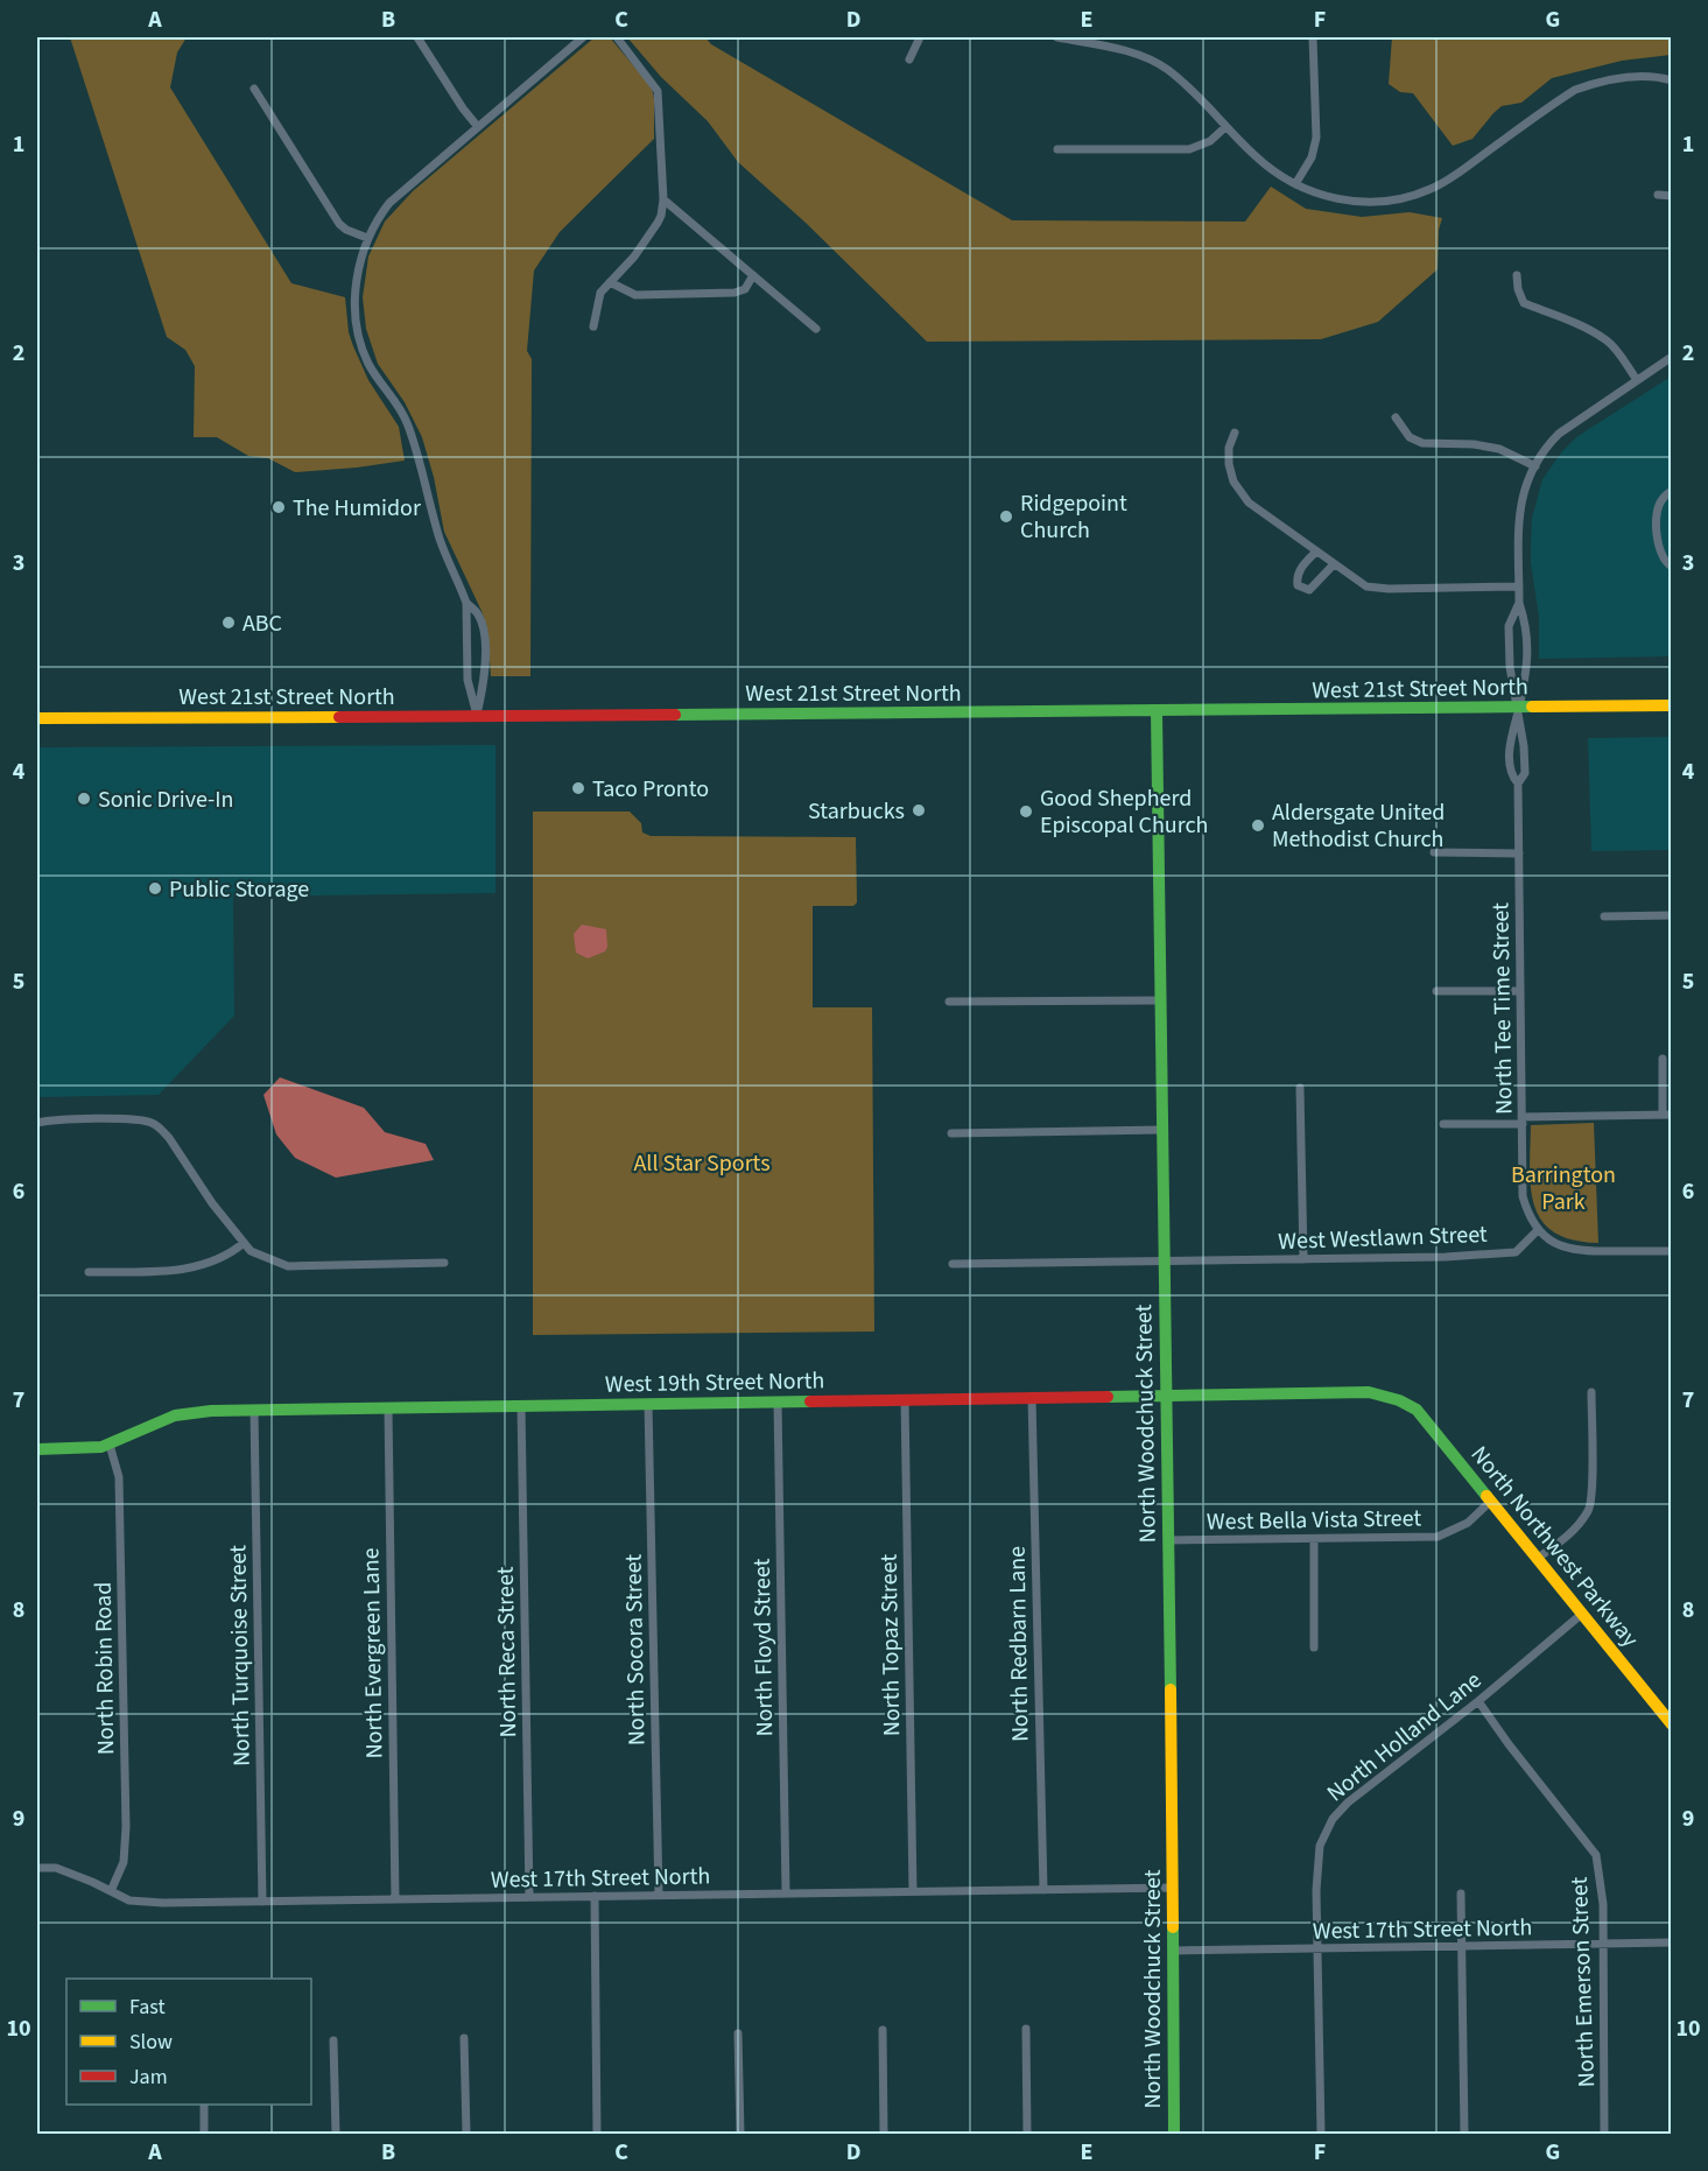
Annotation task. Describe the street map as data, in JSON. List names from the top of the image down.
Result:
{
  "streets": {
    "street": [
      "West 21st Street North",
      "North Tee Time Street",
      "West Westlawn Street",
      "West 19th Street North",
      "North Woodchuck Street",
      "West Bella Vista Street",
      "North Northwest Parkway",
      "North Redbarn Lane",
      "North Topaz Street",
      "North Floyd Street",
      "North Socora Street",
      "North Reca Street",
      "North Evergreen Lane",
      "North Turquoise Street",
      "North Robin Road",
      "North Holland Lane",
      "West 17th Street North",
      "North Emerson Street"
    ]
  },
  "crossings": [
    ["West 21st Street North", "North Tee Time Street"],
    ["West 21st Street North", "North Woodchuck Street"],
    ["North Tee Time Street", "West Westlawn Street"],
    ["West Westlawn Street", "North Woodchuck Street"],
    ["West 19th Street North", "North Woodchuck Street"],
    ["West 19th Street North", "North Northwest Parkway"],
    ["West 19th Street North", "North Redbarn Lane"],
    ["West 19th Street North", "North Topaz Street"],
    ["West 19th Street North", "North Floyd Street"],
    ["West 19th Street North", "North Socora Street"],
    ["West 19th Street North", "North Reca Street"],
    ["West 19th Street North", "North Evergreen Lane"],
    ["West 19th Street North", "North Turquoise Street"],
    ["West 19th Street North", "North Robin Road"],
    ["North Woodchuck Street", "West Bella Vista Street"],
    ["North Woodchuck Street", "West 17th Street North"],
    ["West Bella Vista Street", "North Northwest Parkway"],
    ["North Northwest Parkway", "North Holland Lane"],
    ["North Redbarn Lane", "West 17th Street North"],
    ["North Topaz Street", "West 17th Street North"],
    ["North Floyd Street", "West 17th Street North"],
    ["North Socora Street", "West 17th Street North"],
    ["North Reca Street", "West 17th Street North"],
    ["North Evergreen Lane", "West 17th Street North"],
    ["North Turquoise Street", "West 17th Street North"],
    ["North Robin Road", "West 17th Street North"],
    ["North Holland Lane", "West 17th Street North"],
    ["North Holland Lane", "North Emerson Street"],
    ["West 17th Street North", "North Emerson Street"]
  ],
  "parks": ["All Star Sports", "Barrington Park"],
  "places": [
    "The Humidor",
    "Ridgepoint Church",
    "ABC",
    "Taco Pronto",
    "Sonic Drive-In",
    "Starbucks",
    "Good Shepherd Episcopal Church",
    "Aldersgate United Methodist Church",
    "Public Storage"
  ],
  "legend": ["Fast", "Slow", "Jam"],
  "grid": {
    "columns": [
      "A",
      "B",
      "C",
      "D",
      "E",
      "F",
      "G"
    ],
    "rows": [
      "1",
      "2",
      "3",
      "4",
      "5",
      "6",
      "7",
      "8",
      "9",
      "10"
    ]
  }
}
